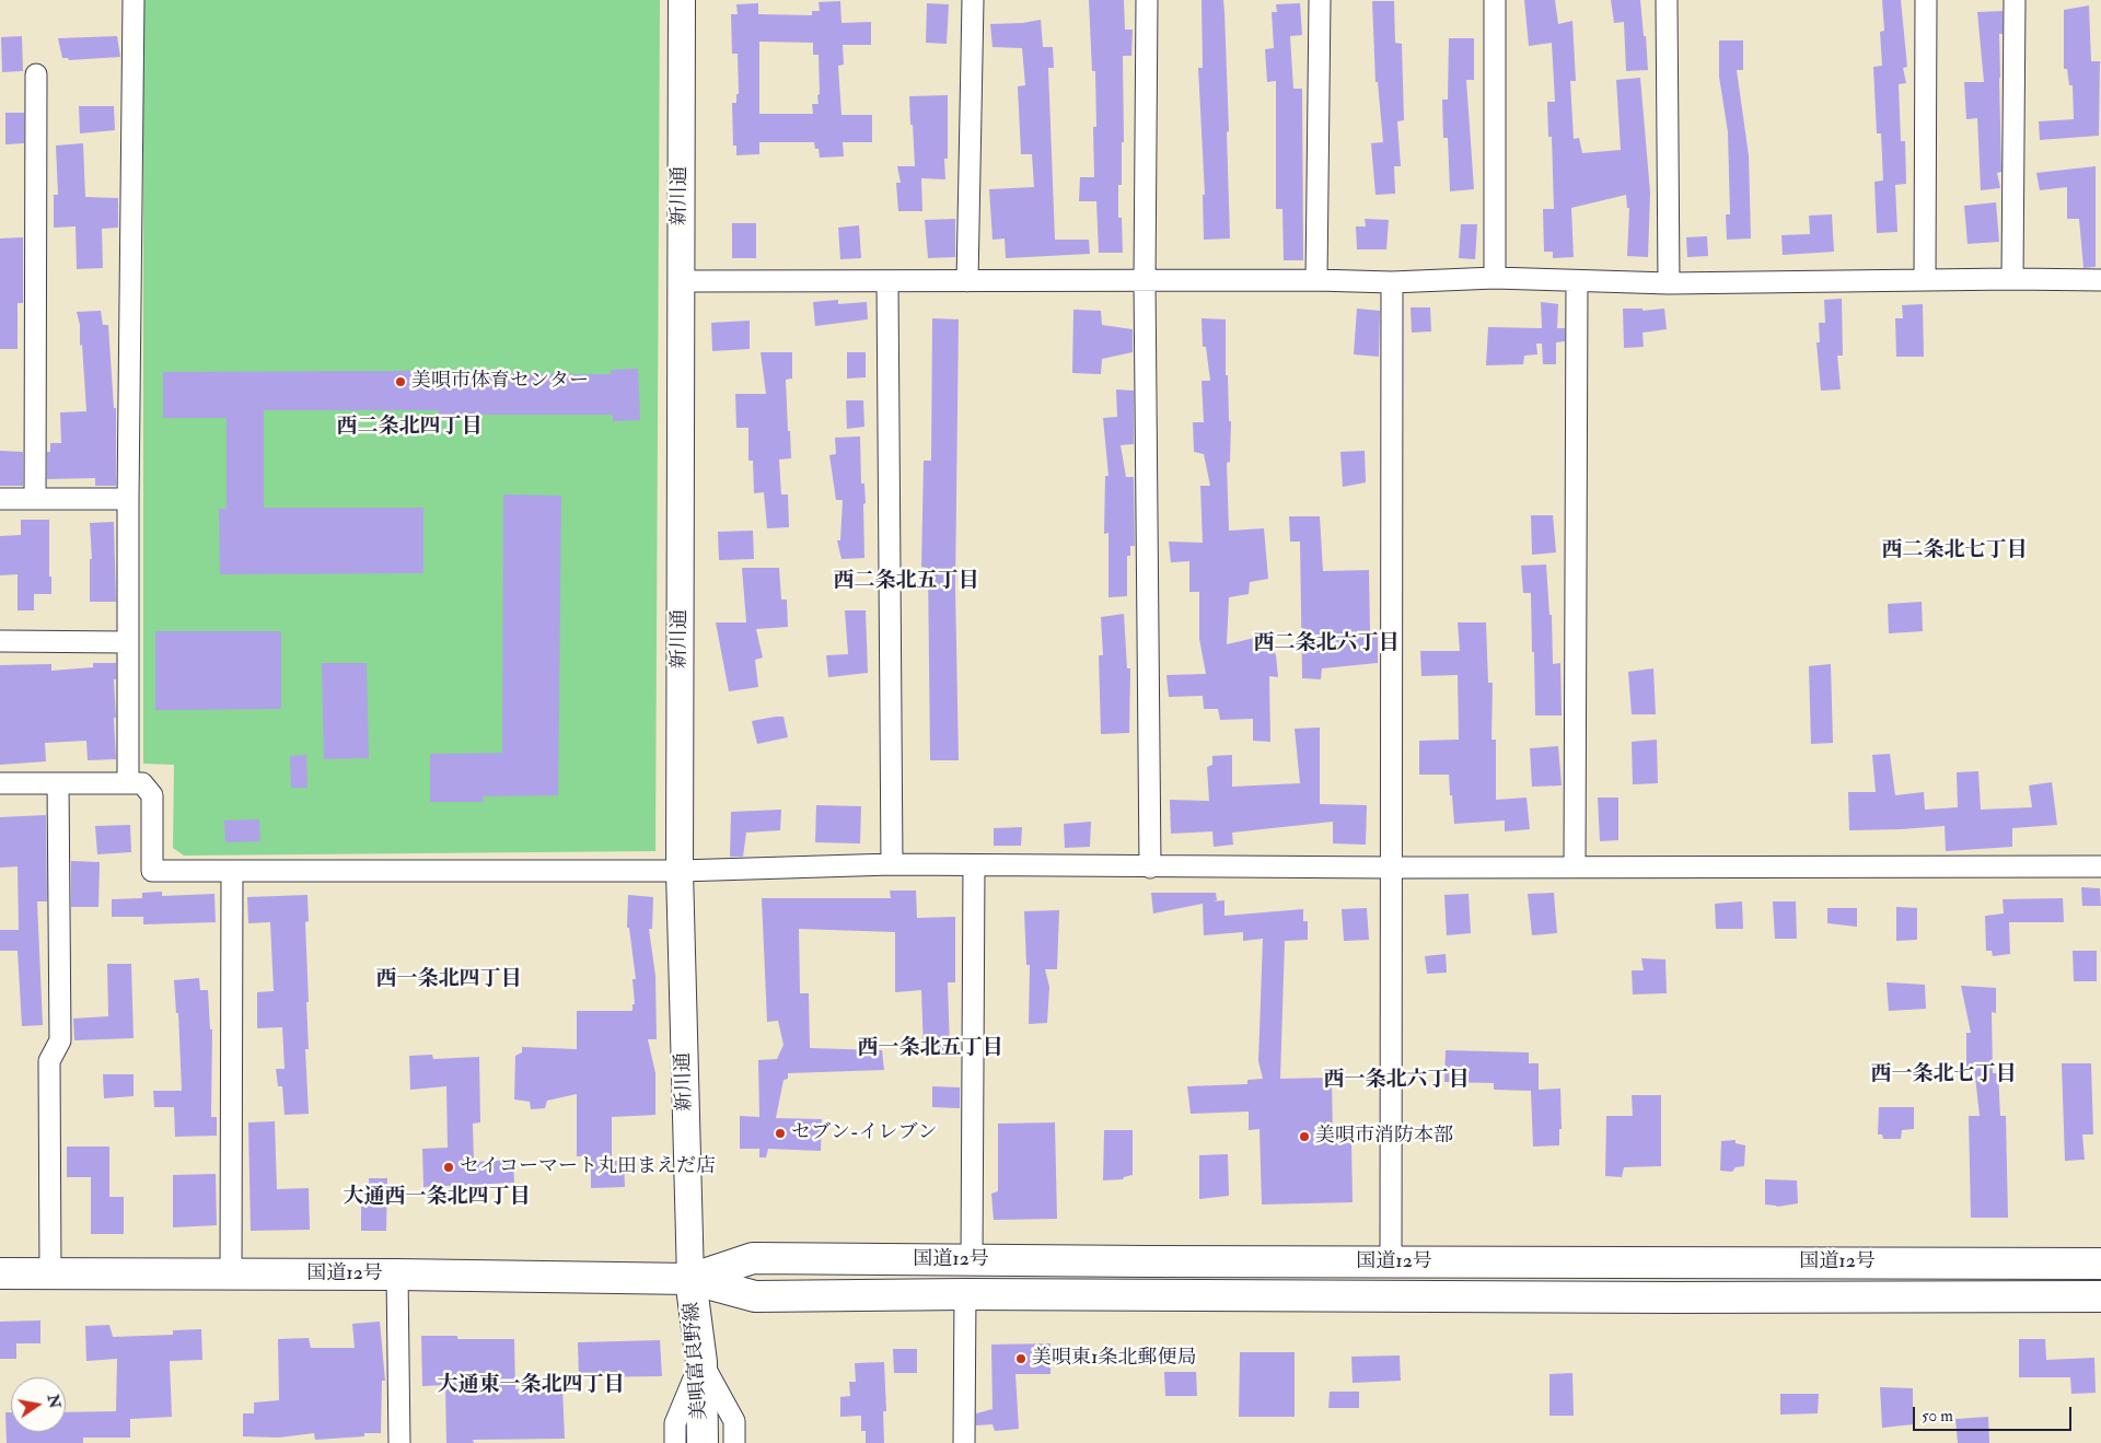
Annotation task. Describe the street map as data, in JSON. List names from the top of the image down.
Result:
{
  "streets": {
    "main road": ["国道12号", "美唄富良野線"],
    "street": ["新川通"]
  },
  "crossings": [
    ["新川通", "国道12号"],
    ["新川通", "美唄富良野線"],
    ["国道12号", "美唄富良野線"]
  ],
  "districts": [
    "西二条北四丁目",
    "西二条北七丁目",
    "西二条北五丁目",
    "西二条北六丁目",
    "西一条北四丁目",
    "西一条北五丁目",
    "西一条北七丁目",
    "西一条北六丁目",
    "大通西一条北四丁目",
    "大通東一条北四丁目"
  ],
  "places": [
    "美唄市体育センター",
    "セブン-イレブン",
    "美唄市消防本部",
    "セイコーマート丸田まえだ店",
    "美唄東1条北郵便局"
  ],
  "scale_bar": "50 m",
  "north": "right"
}
